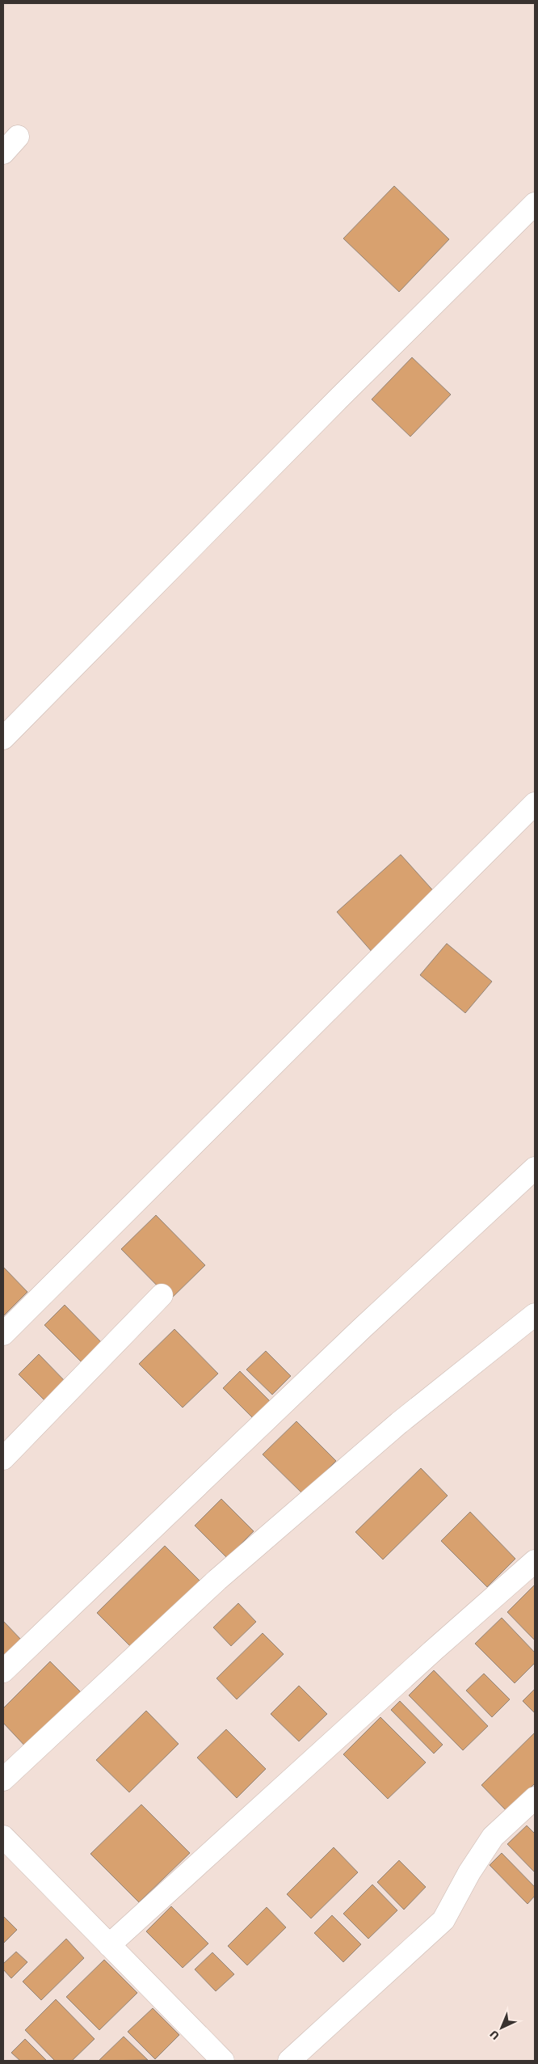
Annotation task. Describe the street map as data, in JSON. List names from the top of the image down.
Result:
{
  "north": "bottom left"
}
